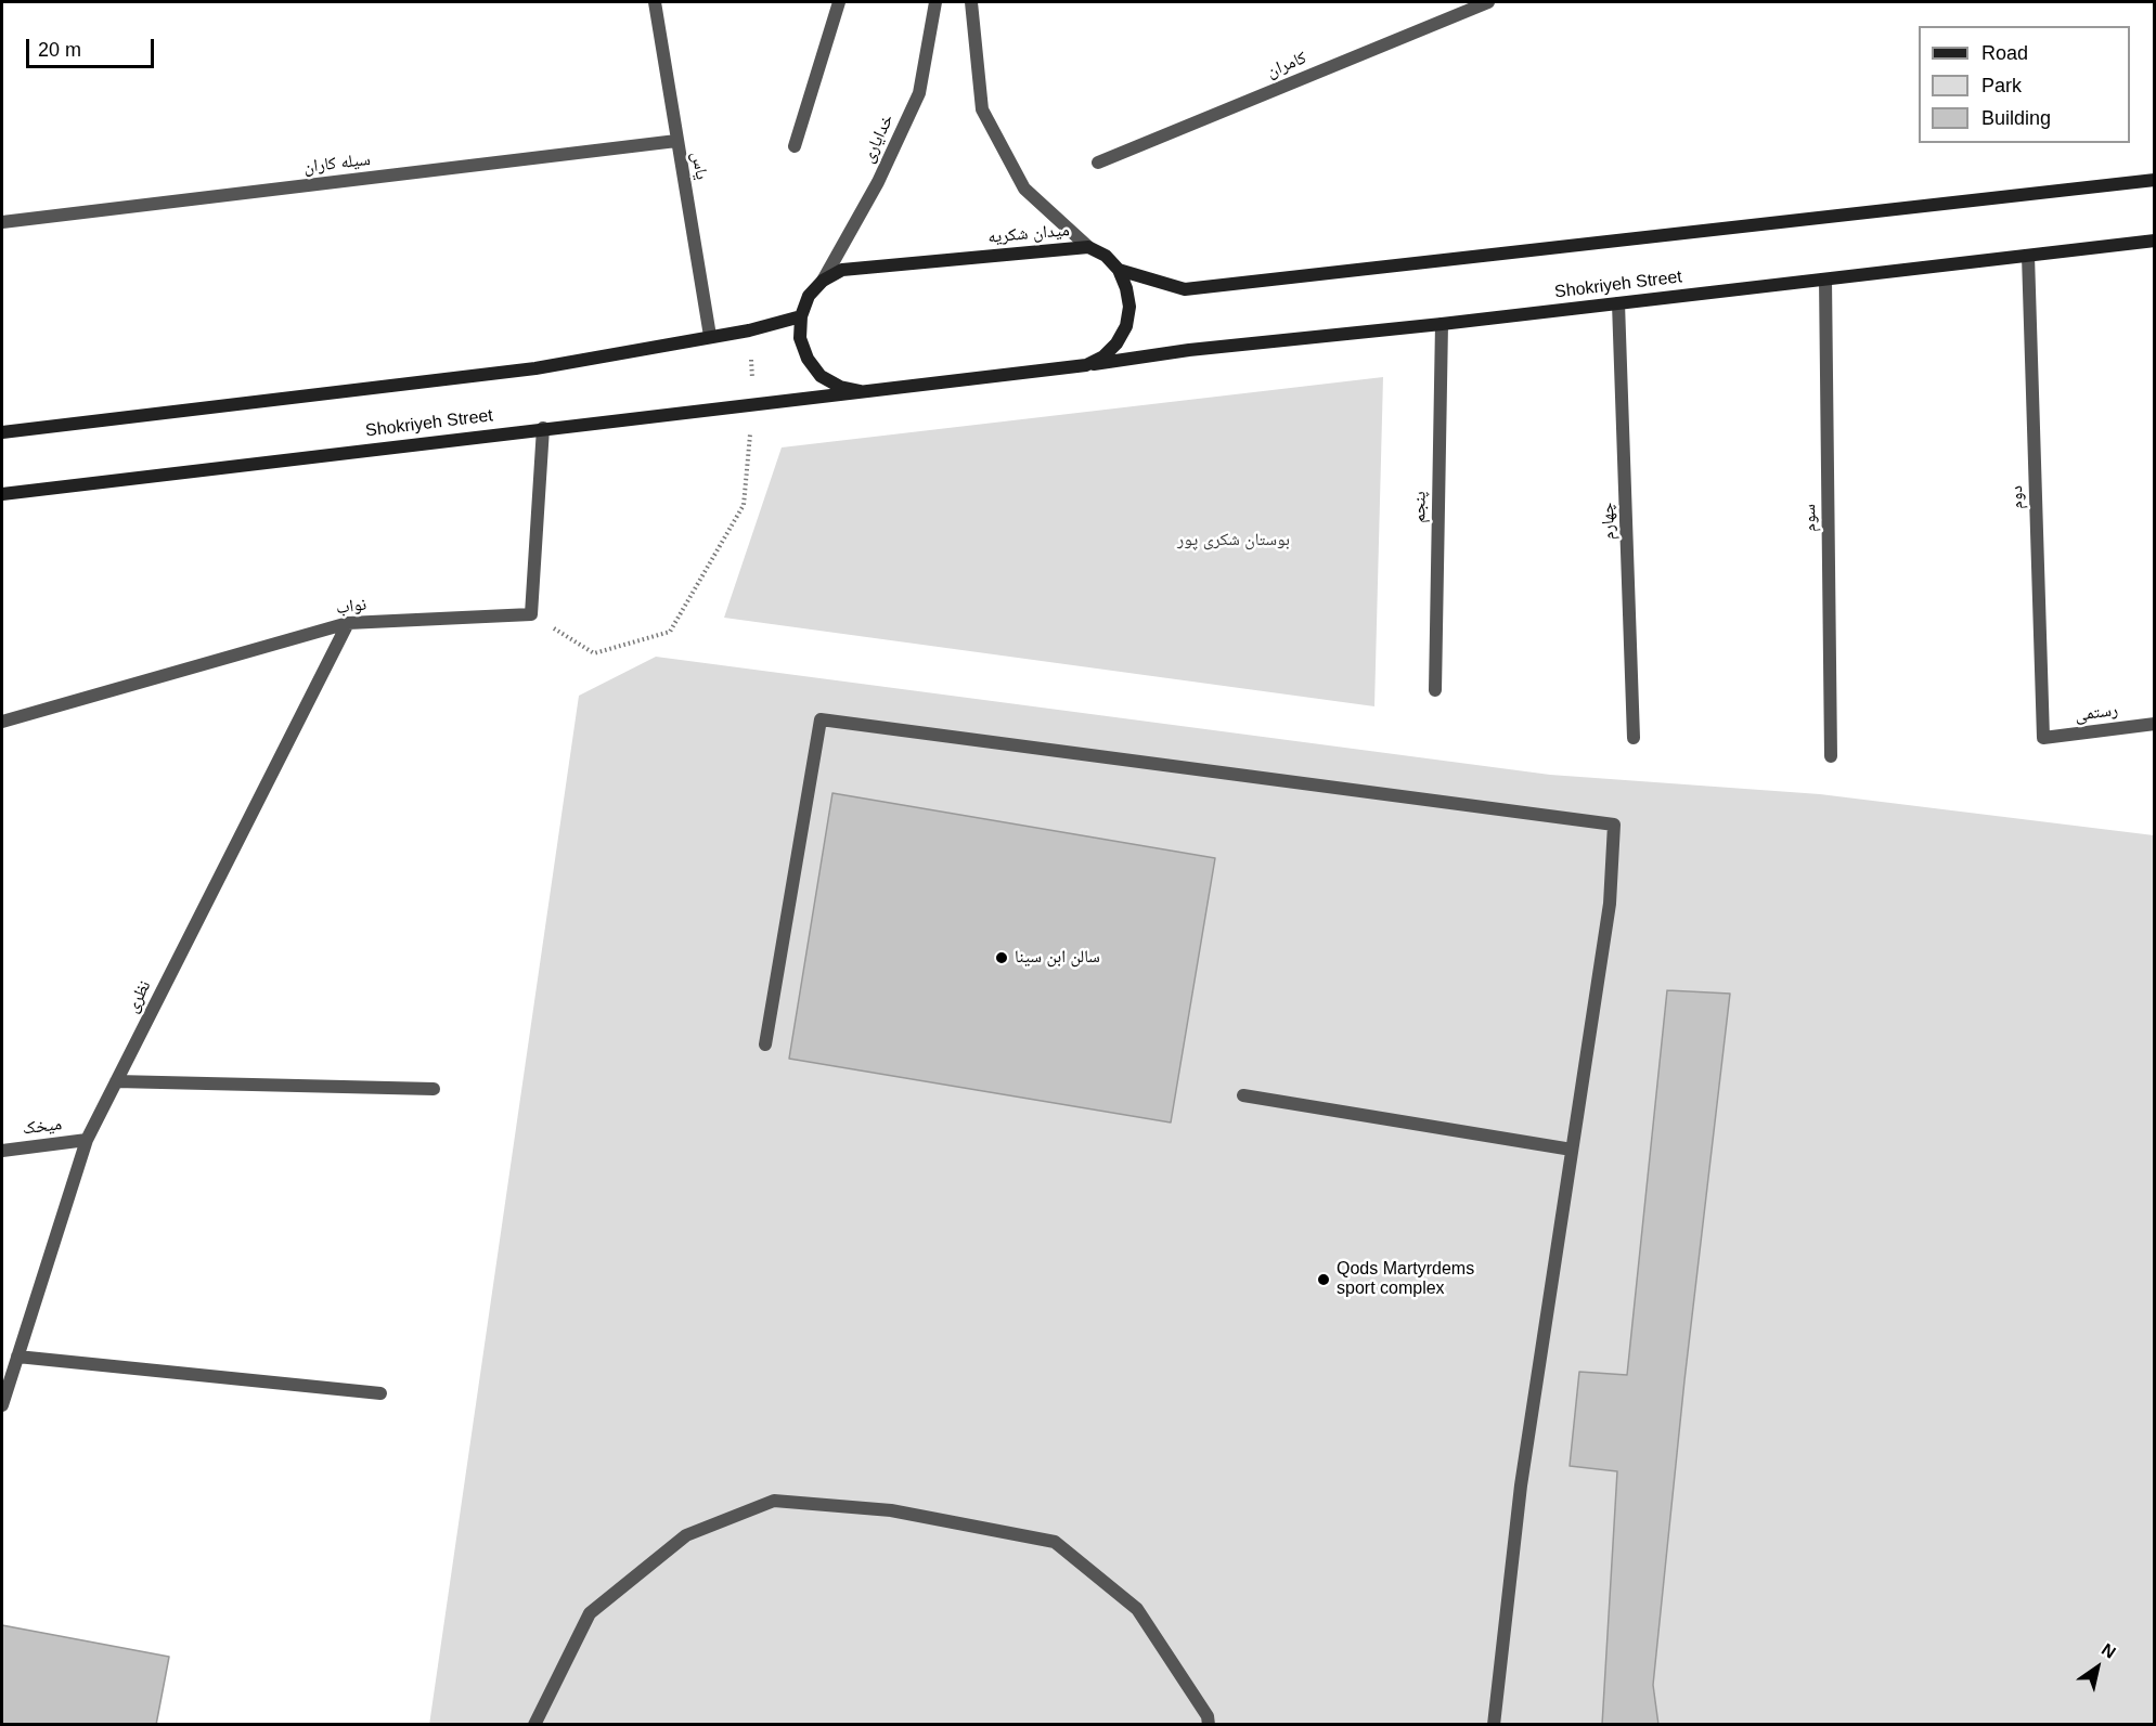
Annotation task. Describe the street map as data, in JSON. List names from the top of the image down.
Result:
{
  "streets": {
    "main road": ["میدان شکریه", "Shokriyeh Street"],
    "street": [
      "کامران",
      "خدایاری",
      "سیله کاران",
      "یاس",
      "دوم",
      "پنجم",
      "سوم",
      "چهارم",
      "نواب",
      "رستمی",
      "نظری",
      "میخک"
    ]
  },
  "crossings": [
    ["خدایاری", "میدان شکریه"],
    ["سیله کاران", "یاس"],
    ["Shokriyeh Street", "دوم"],
    ["Shokriyeh Street", "پنجم"],
    ["Shokriyeh Street", "سوم"],
    ["Shokriyeh Street", "چهارم"],
    ["دوم", "رستمی"],
    ["نواب", "نظری"],
    ["نظری", "میخک"]
  ],
  "parks": ["بوستان شکری پور"],
  "places": ["سالن ابن سینا", "Qods Martyrdems sport complex"],
  "legend": ["Road", "Park", "Building"],
  "scale_bar": "20 m",
  "north": "top right"
}
